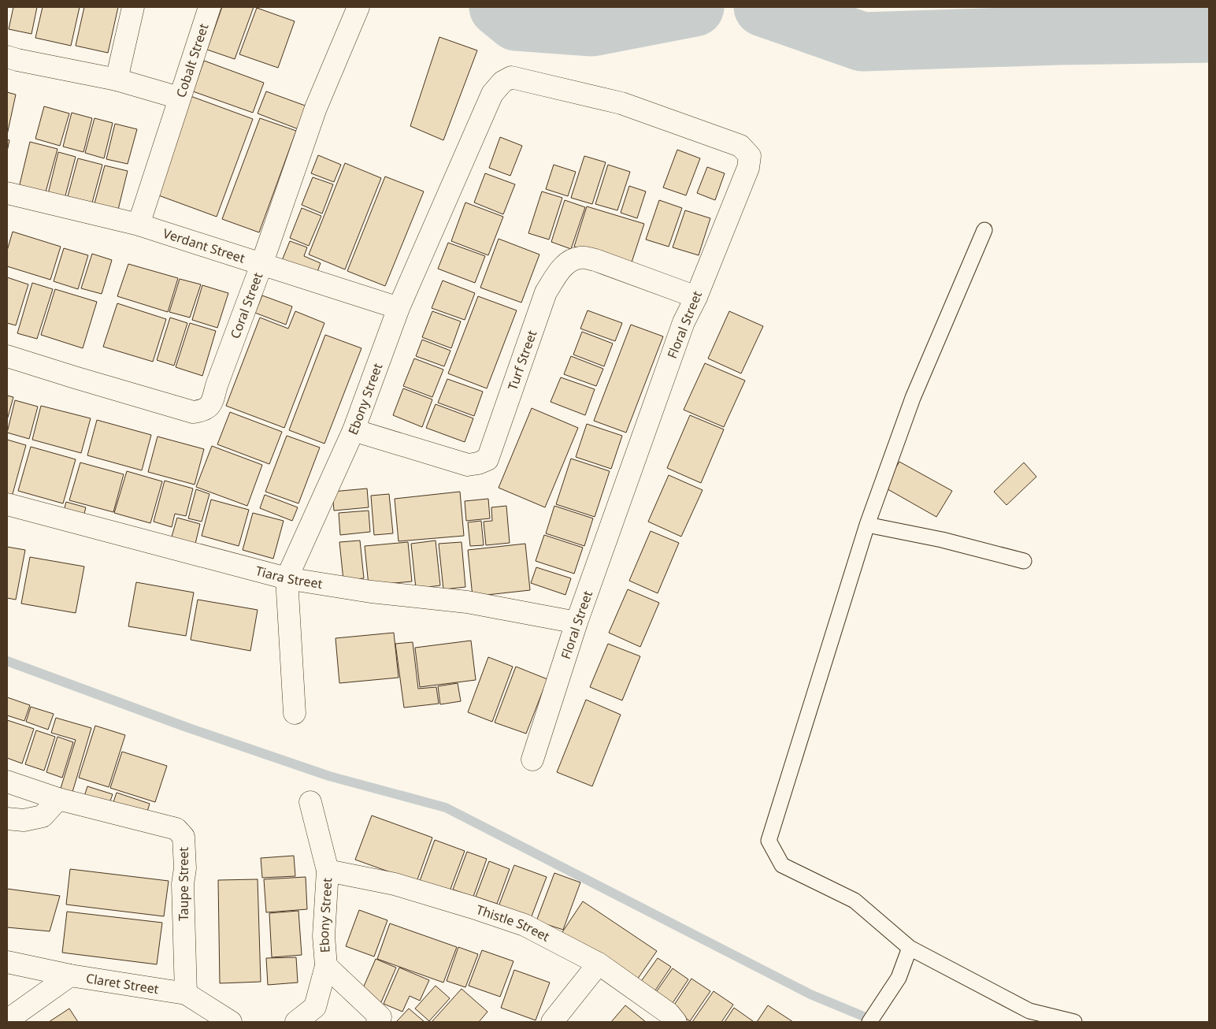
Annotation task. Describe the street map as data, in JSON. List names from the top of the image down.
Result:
{
  "streets": {
    "street": [
      "Cobalt Street",
      "Verdant Street",
      "Coral Street",
      "Floral Street",
      "Turf Street",
      "Ebony Street",
      "Tiara Street",
      "Taupe Street",
      "Thistle Street",
      "Claret Street"
    ]
  },
  "crossings": [
    ["Verdant Street", "Coral Street"],
    ["Verdant Street", "Ebony Street"],
    ["Floral Street", "Turf Street"],
    ["Floral Street", "Ebony Street"],
    ["Floral Street", "Tiara Street"],
    ["Turf Street", "Ebony Street"],
    ["Ebony Street", "Tiara Street"],
    ["Ebony Street", "Thistle Street"],
    ["Taupe Street", "Claret Street"]
  ]
}
